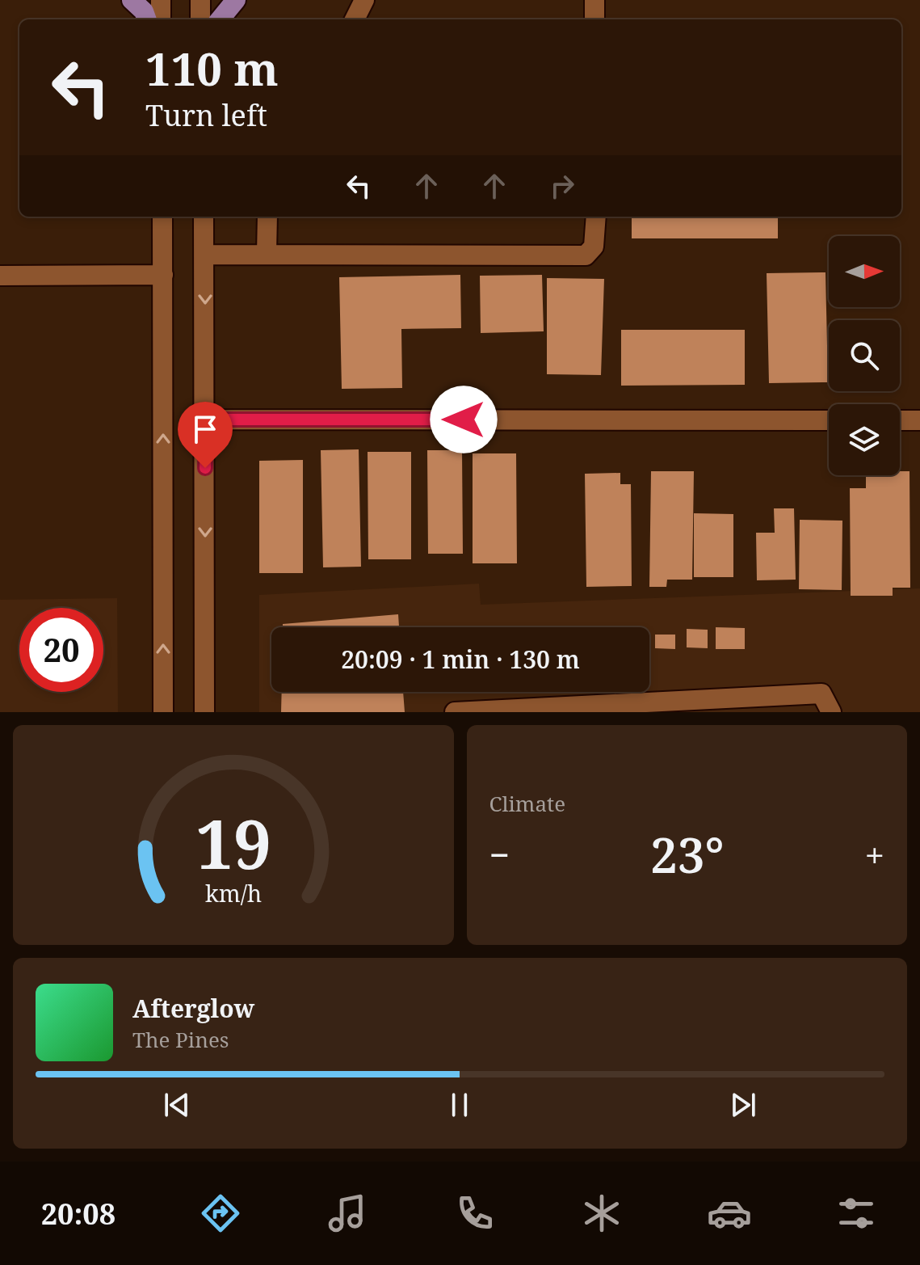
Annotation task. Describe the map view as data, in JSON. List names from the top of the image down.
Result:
{
  "north": "right",
  "page": {
    "turn": ["110 m", "Turn left"],
    "limit": "20",
    "trip": "20:09 · 1 min · 130 m",
    "tile": "Climate",
    "heat": ["−", "23°", "+"],
    "song": ["Afterglow", "The Pines"],
    "tabs": "20:08",
    "gauge": ["19", "km/h"]
  }
}
